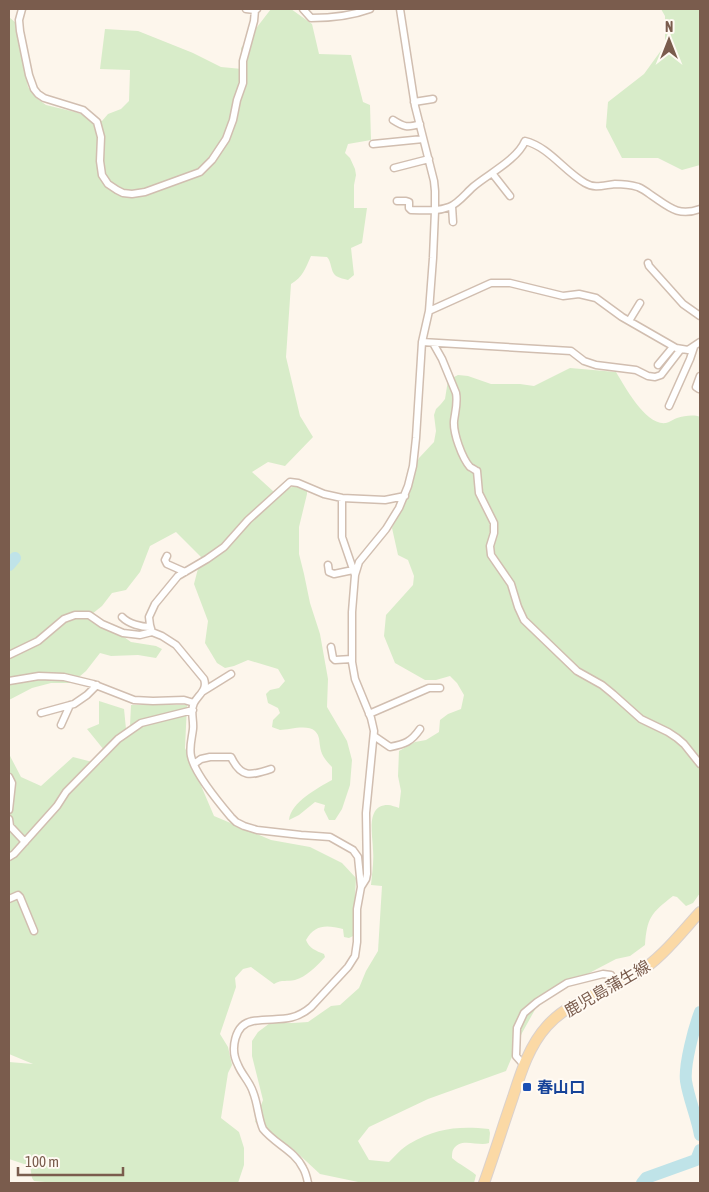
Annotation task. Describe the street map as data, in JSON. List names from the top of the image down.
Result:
{
  "streets": {
    "main road": ["鹿児島蒲生線"]
  },
  "places": {
    "transit": ["春山口"]
  },
  "scale_bar": "100 m",
  "north": "top"
}
